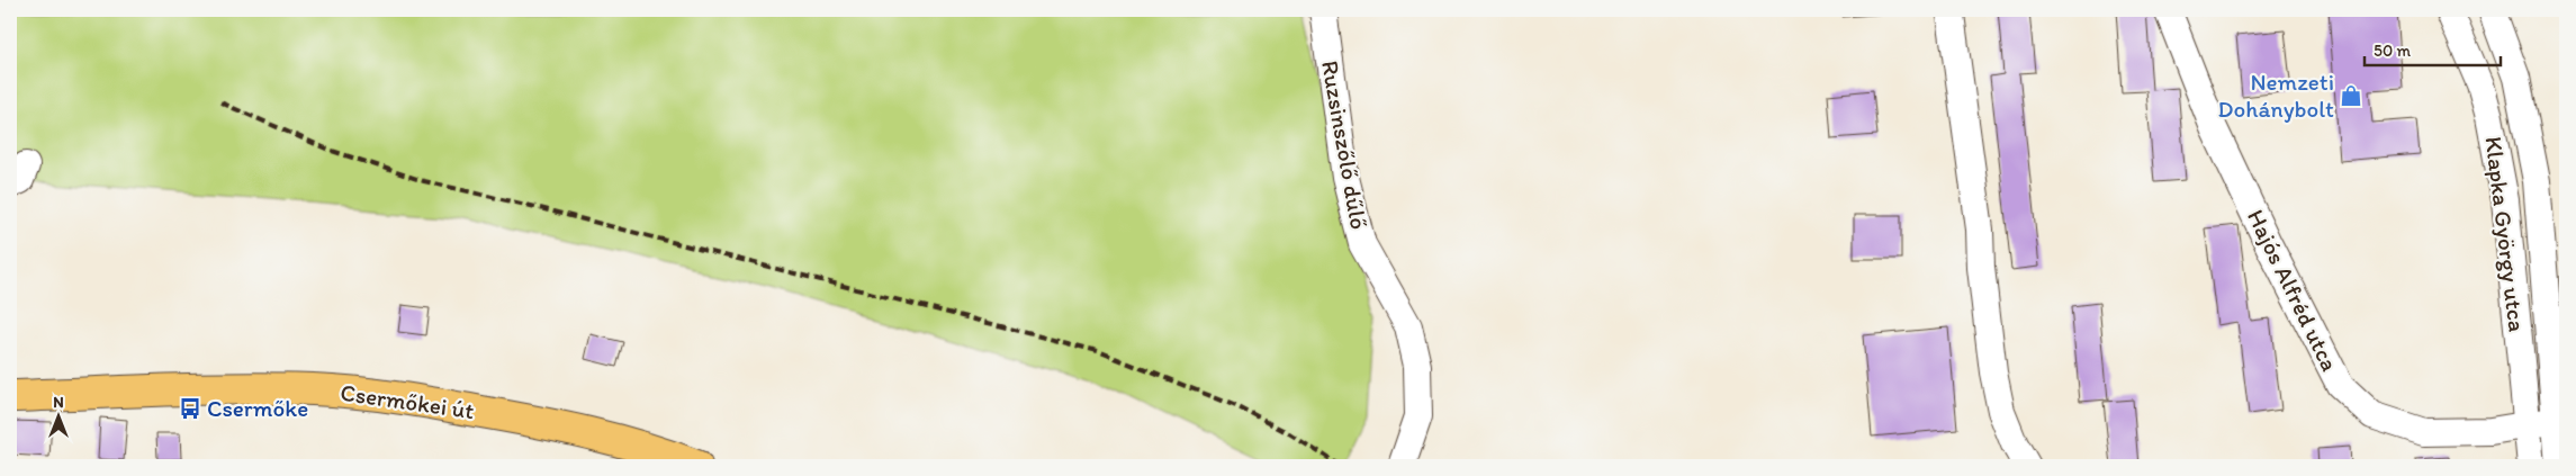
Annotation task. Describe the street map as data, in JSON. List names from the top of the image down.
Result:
{
  "streets": {
    "main road": ["Csermőkei út"],
    "street": ["Ruzsinszőlő dűlő", "Klapka György utca", "Hajós Alfréd utca"]
  },
  "crossings": [
    ["Klapka György utca", "Hajós Alfréd utca"]
  ],
  "places": {
    "shop": ["Nemzeti Dohánybolt"],
    "bus stop": ["Csermőke"]
  },
  "scale_bar": "50 m",
  "north": "top"
}
